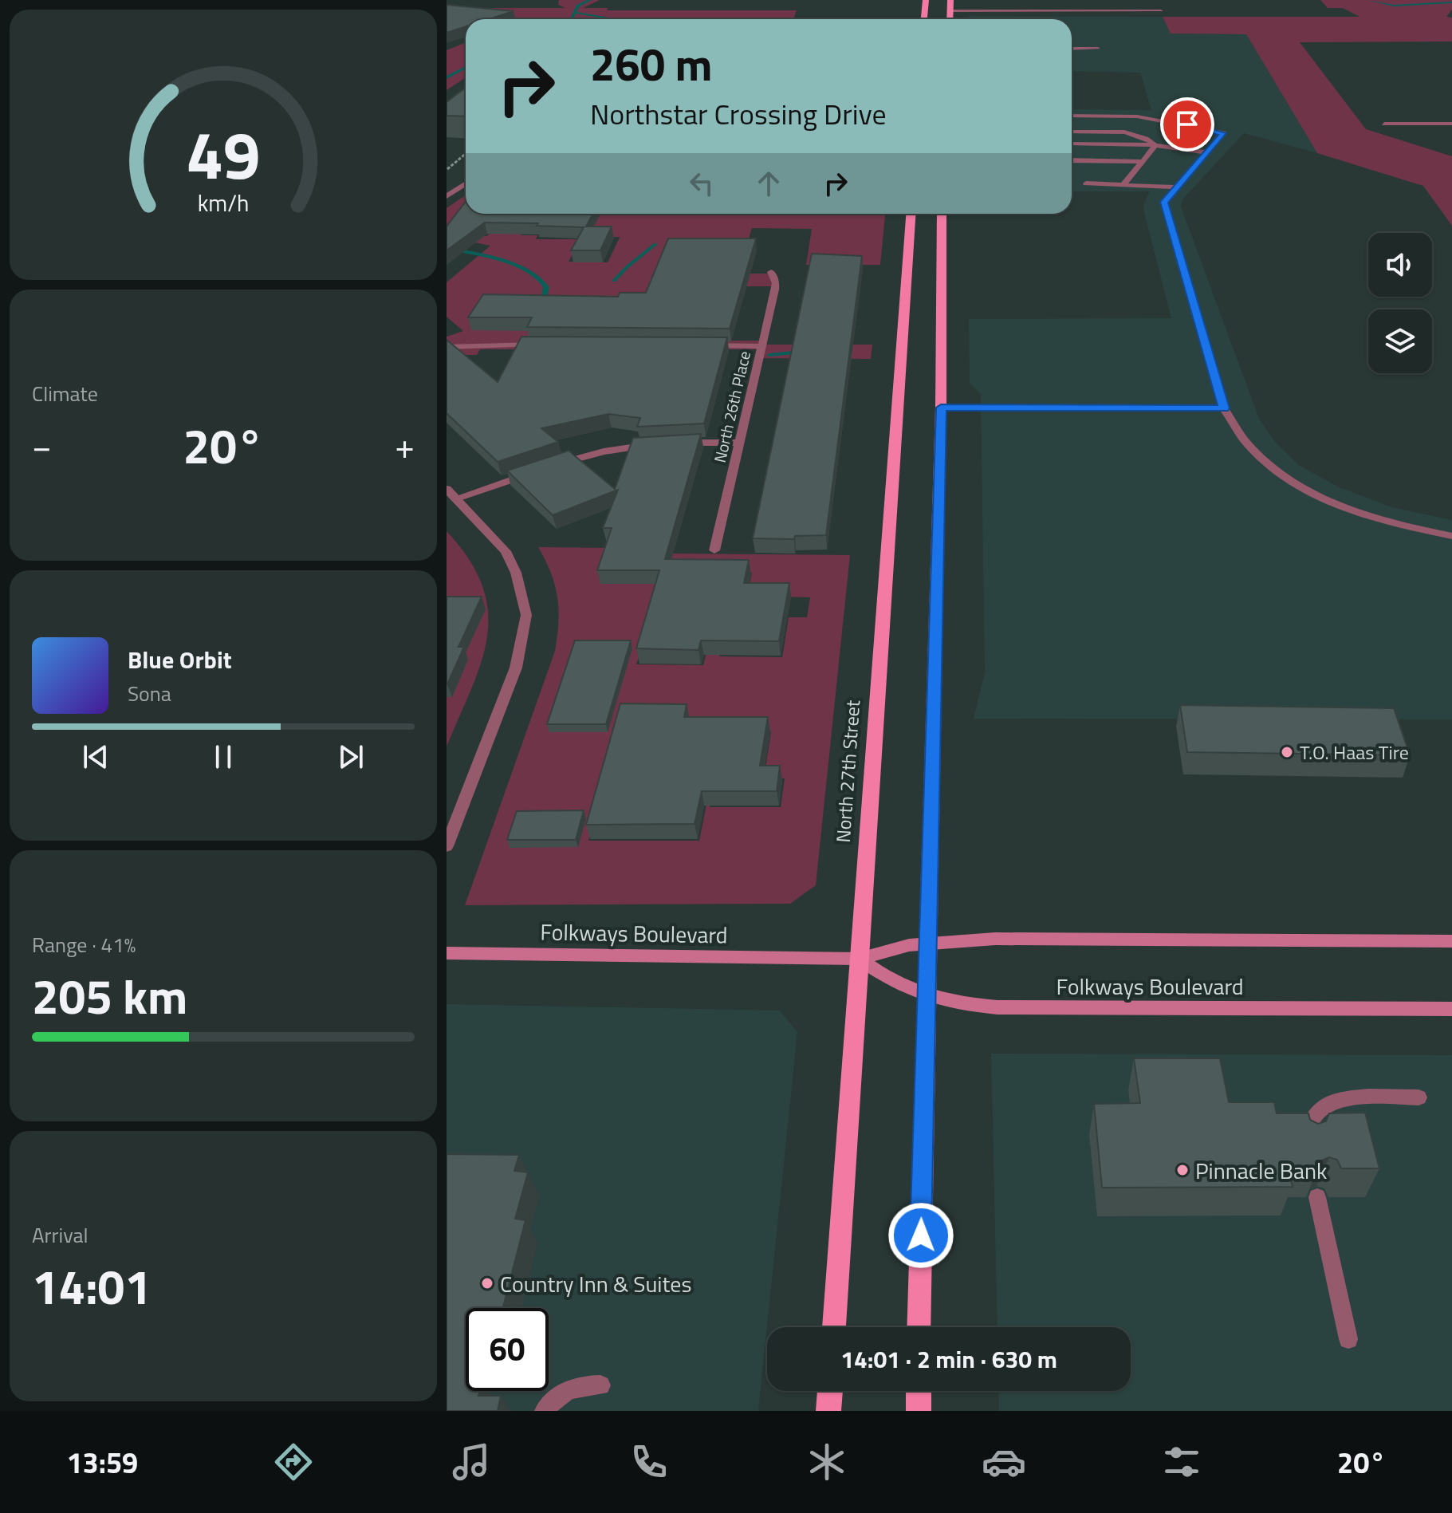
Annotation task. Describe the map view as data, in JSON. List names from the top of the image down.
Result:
{
  "streets": {
    "main road": ["North 27th Street"],
    "street": ["North 26th Place", "Folkways Boulevard"]
  },
  "crossings": [
    ["North 27th Street", "Folkways Boulevard"]
  ],
  "places": ["T.O. Haas Tire", "Pinnacle Bank", "Country Inn & Suites"],
  "page": {
    "turn": ["260 m", "Northstar Crossing Drive"],
    "tile": [
      "Climate",
      ["Range · 41%", "205 km"],
      ["Arrival", "14:01"]
    ],
    "heat": ["−", "20°", "+"],
    "song": ["Blue Orbit", "Sona"],
    "limit": "60",
    "trip": "14:01 · 2 min · 630 m",
    "tabs": ["13:59", "20°"],
    "gauge": ["49", "km/h"]
  }
}
